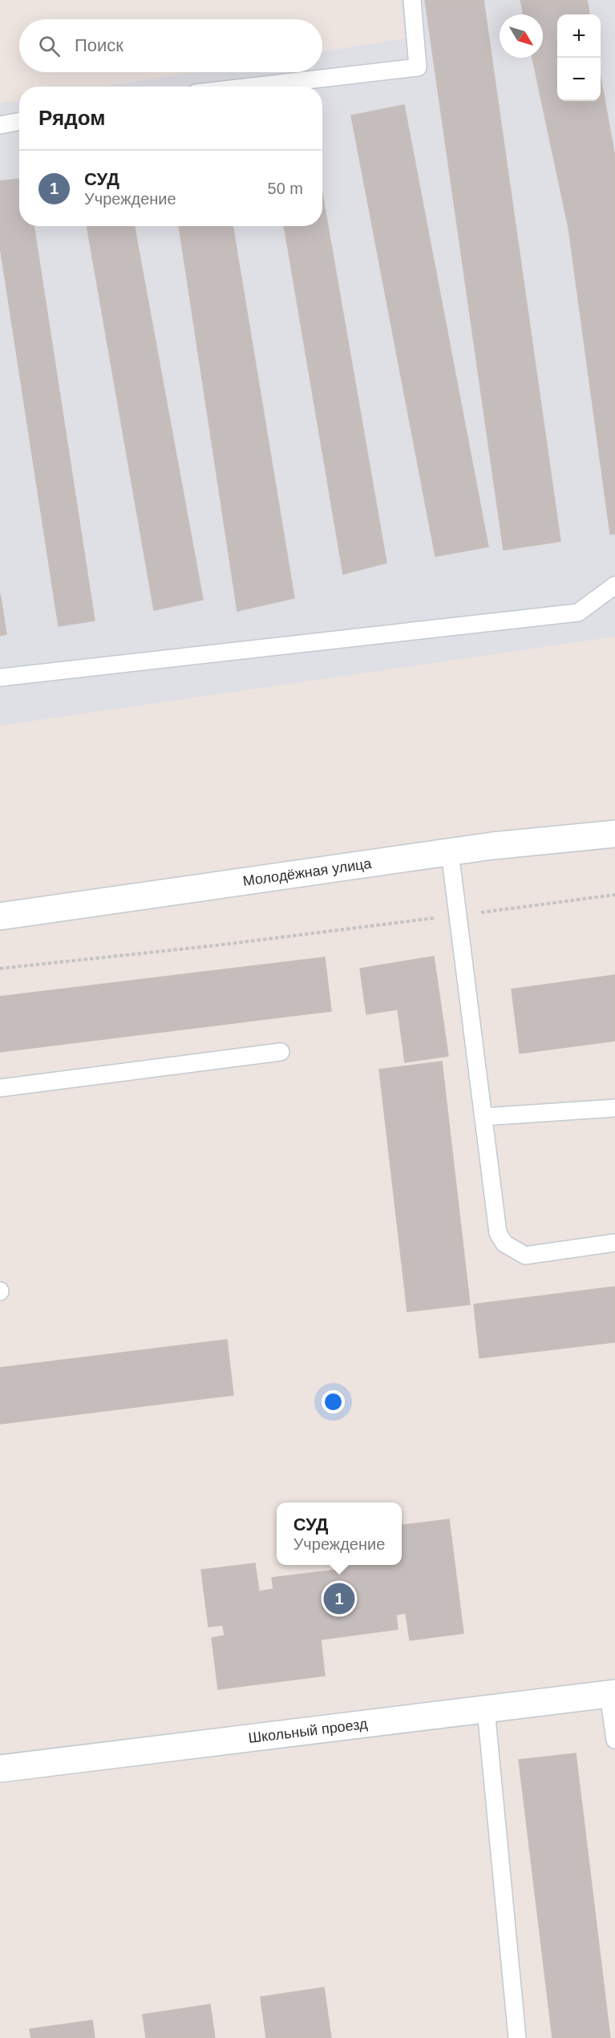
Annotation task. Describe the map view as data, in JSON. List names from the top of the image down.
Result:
{
  "streets": {
    "street": ["Молодёжная улица", "Школьный проезд"]
  },
  "north": "bottom right",
  "page": {
    "map_buttons": ["+", "−"],
    "search": "Поиск",
    "heading": "Рядом",
    "list": [
      {
        "mark": "1",
        "name": "СУД",
        "note": "Учреждение",
        "value": "50 m"
      }
    ],
    "popup": ["СУД", "Учреждение"],
    "pins": "1"
  }
}
